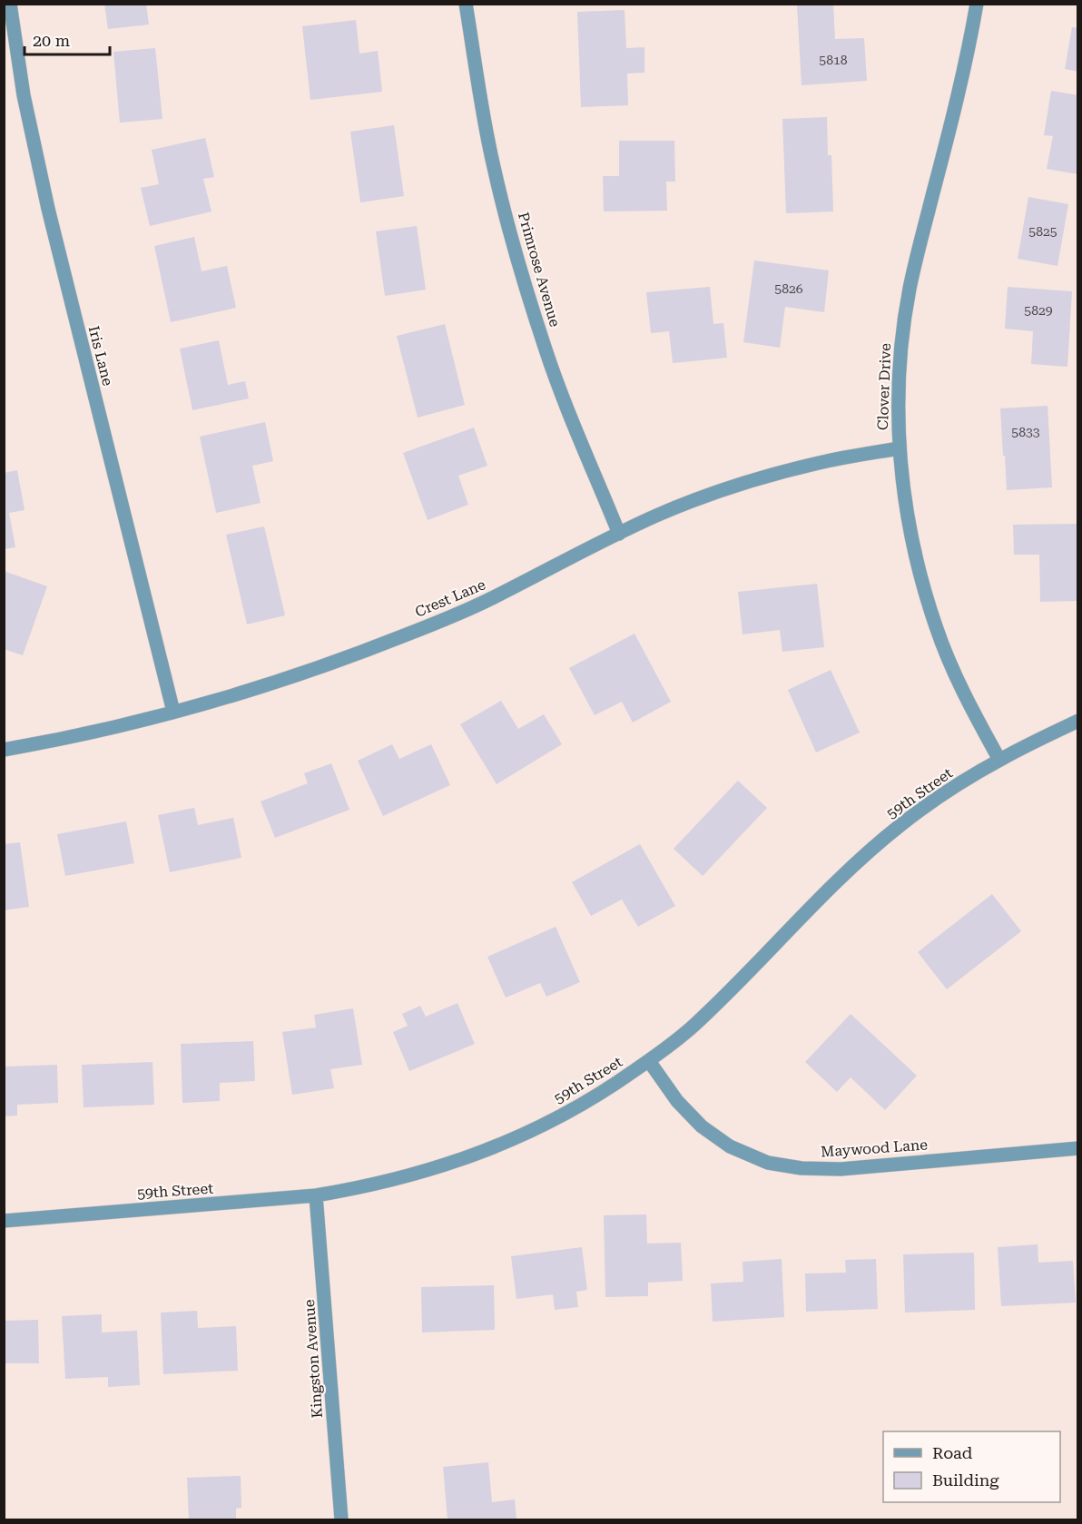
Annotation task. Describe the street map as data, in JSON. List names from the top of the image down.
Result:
{
  "streets": {
    "street": [
      "Primrose Avenue",
      "Iris Lane",
      "Clover Drive",
      "Crest Lane",
      "59th Street",
      "Maywood Lane",
      "Kingston Avenue"
    ]
  },
  "crossings": [
    ["Primrose Avenue", "Crest Lane"],
    ["Iris Lane", "Crest Lane"],
    ["Clover Drive", "Crest Lane"],
    ["Clover Drive", "59th Street"],
    ["59th Street", "Maywood Lane"],
    ["59th Street", "Kingston Avenue"]
  ],
  "house_numbers": [
    "5818",
    "5825",
    "5826",
    "5829",
    "5833"
  ],
  "legend": ["Road", "Building"],
  "scale_bar": "20 m"
}
